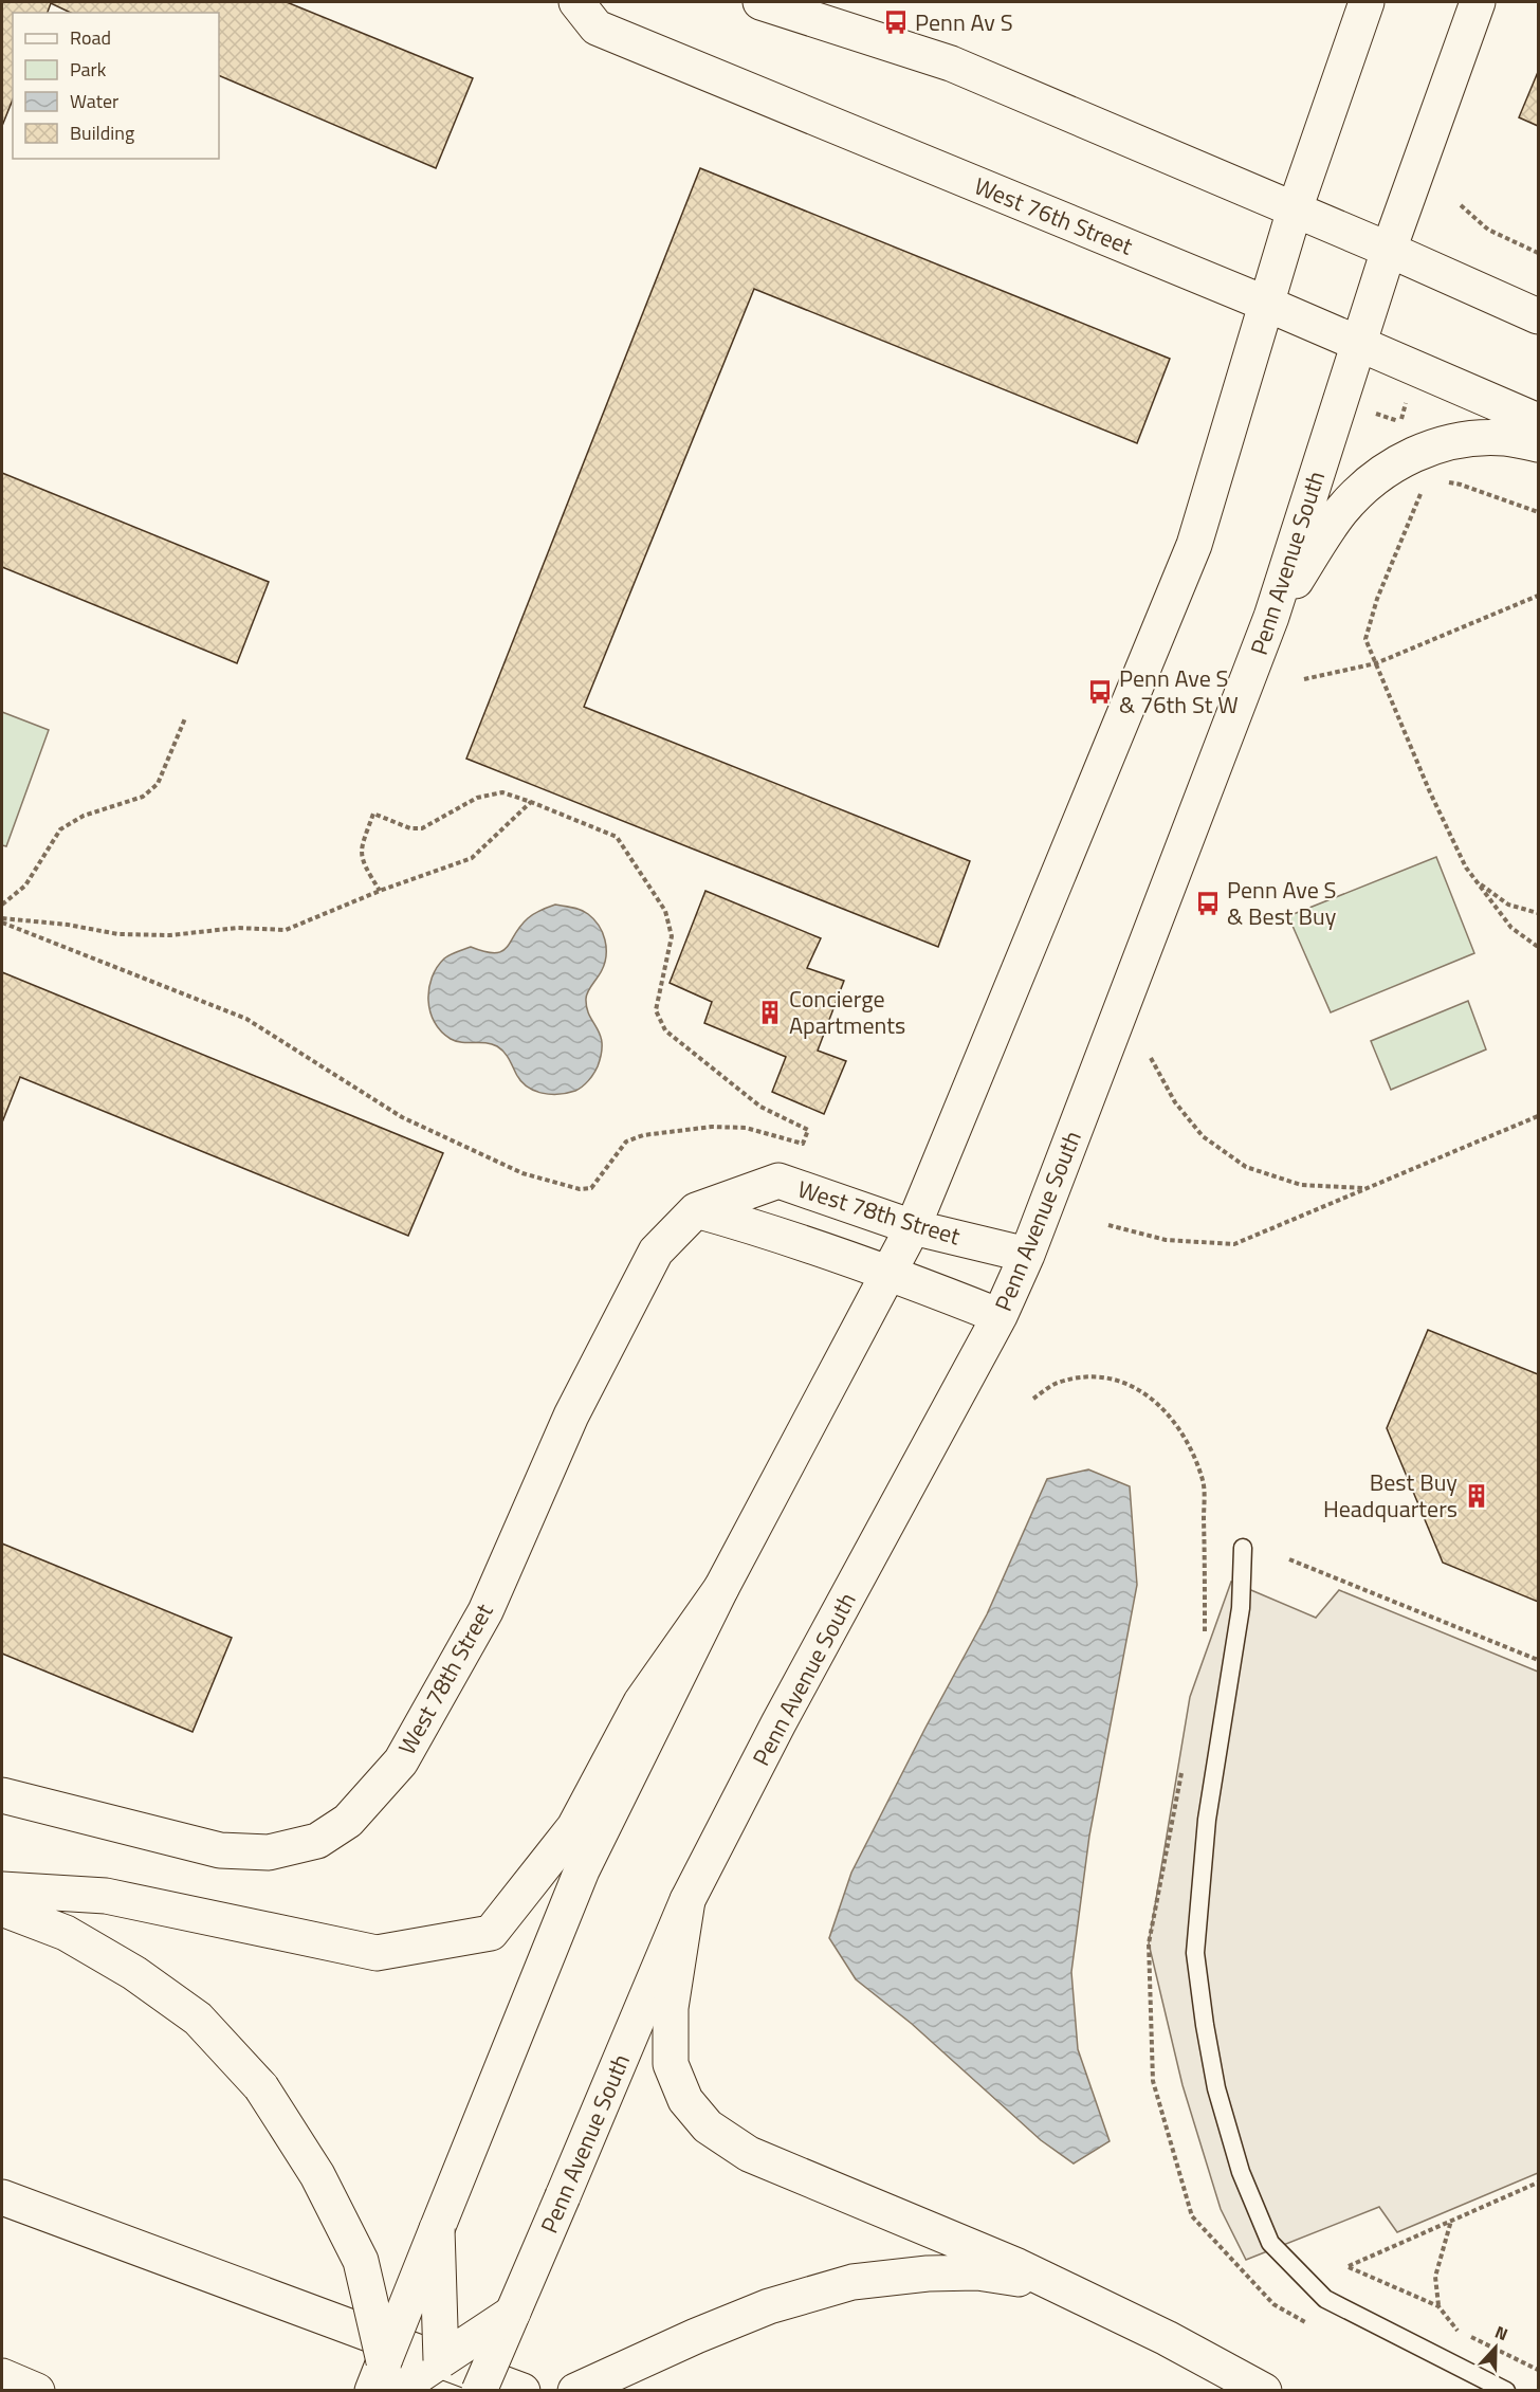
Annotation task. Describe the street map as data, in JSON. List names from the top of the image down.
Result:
{
  "streets": {
    "main road": ["West 76th Street", "Penn Avenue South", "West 78th Street"]
  },
  "crossings": [
    ["West 76th Street", "Penn Avenue South"],
    ["Penn Avenue South", "West 78th Street"]
  ],
  "places": {
    "bus stop": ["Penn Av S", "Penn Ave S & 76th St W", "Penn Ave S & Best Buy"],
    "building": ["Concierge Apartments", "Best Buy Headquarters"]
  },
  "legend": [
    "Road",
    "Park",
    "Water",
    "Building"
  ],
  "north": "top"
}
